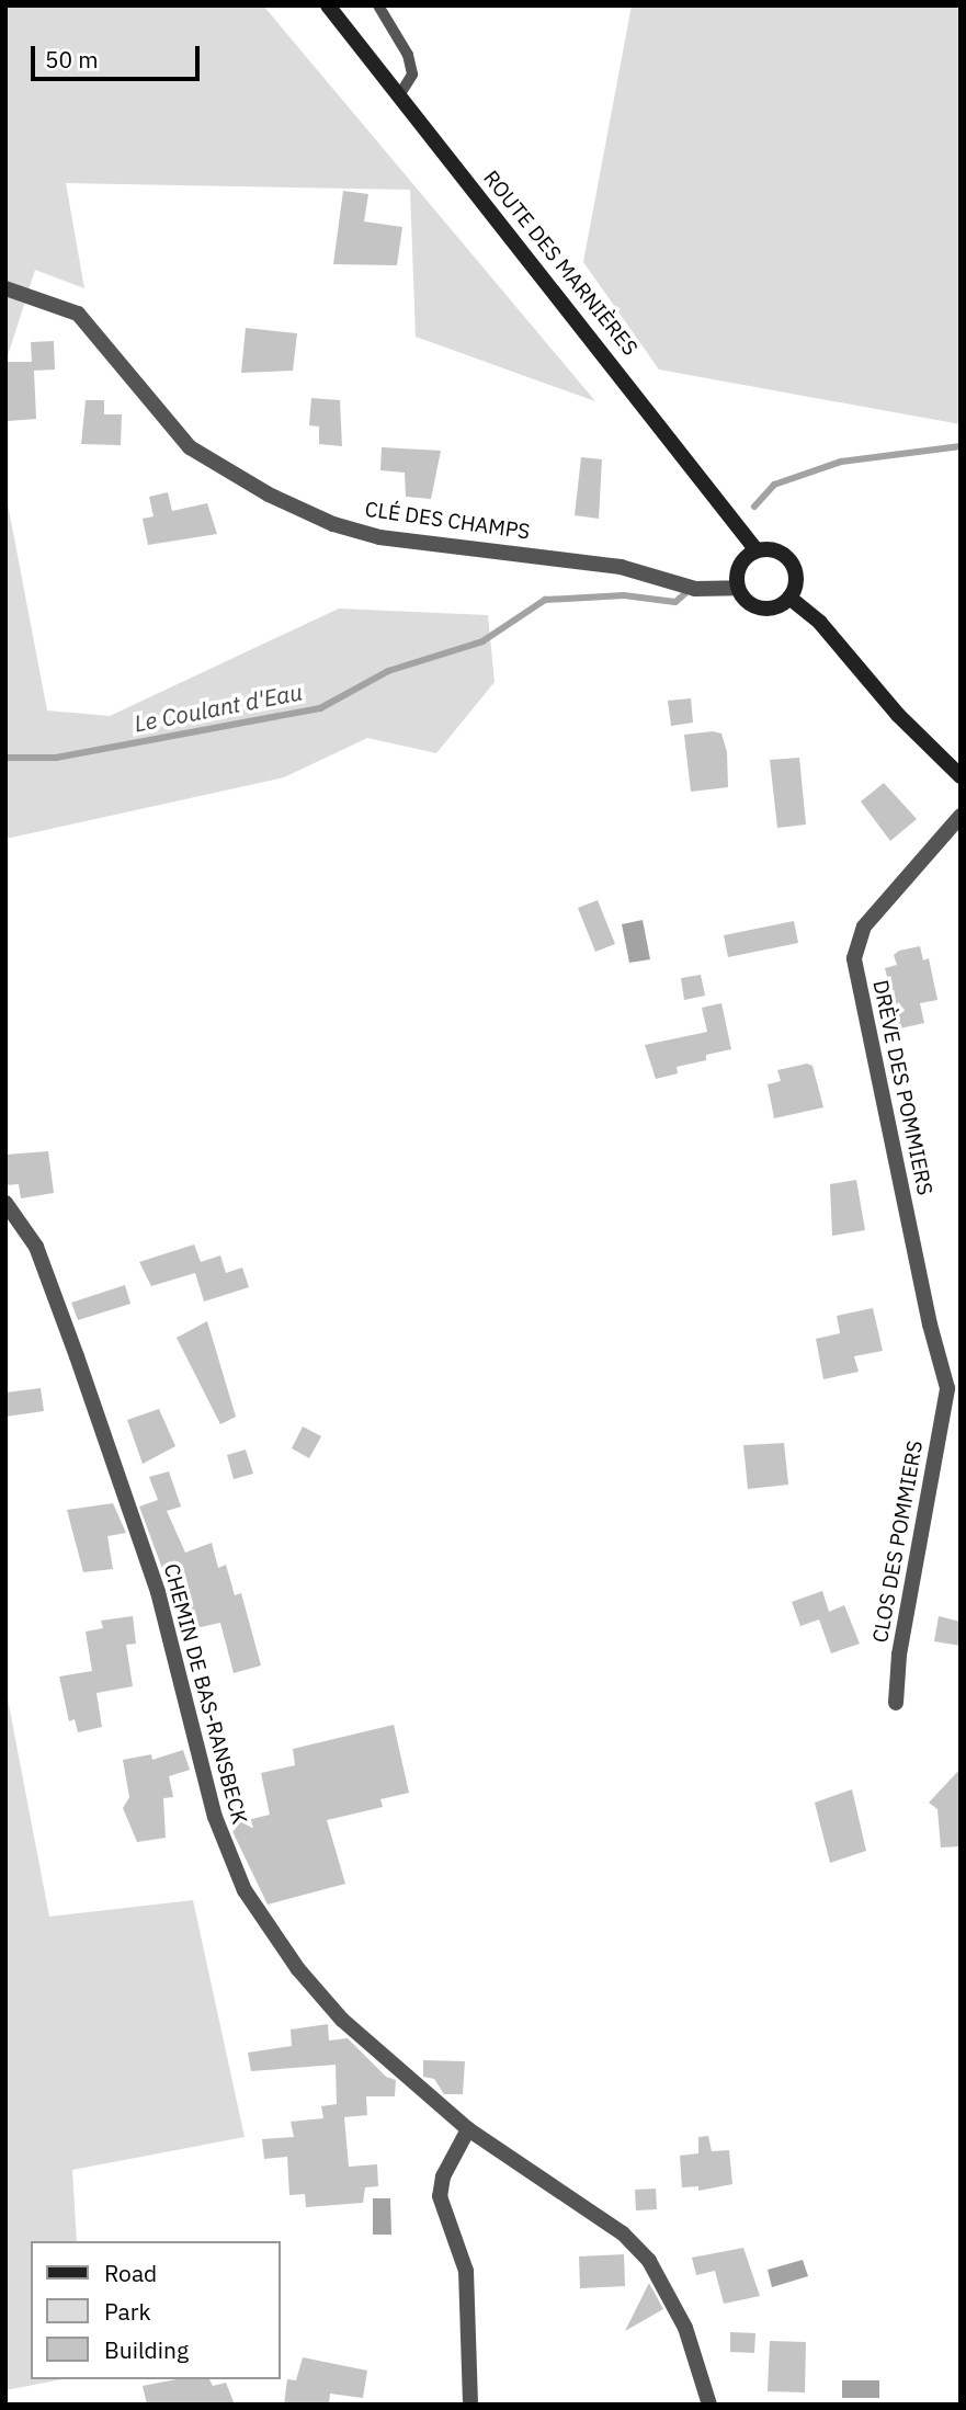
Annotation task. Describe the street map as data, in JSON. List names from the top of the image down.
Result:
{
  "streets": {
    "street": [
      "ROUTE DES MARNIÈRES",
      "CLÉ DES CHAMPS",
      "DRÈVE DES POMMIERS",
      "CLOS DES POMMIERS",
      "CHEMIN DE BAS-RANSBECK"
    ]
  },
  "crossings": [
    ["ROUTE DES MARNIÈRES", "CLÉ DES CHAMPS"],
    ["DRÈVE DES POMMIERS", "CLOS DES POMMIERS"]
  ],
  "water": ["Le Coulant d'Eau"],
  "legend": ["Road", "Park", "Building"],
  "scale_bar": "50 m"
}
